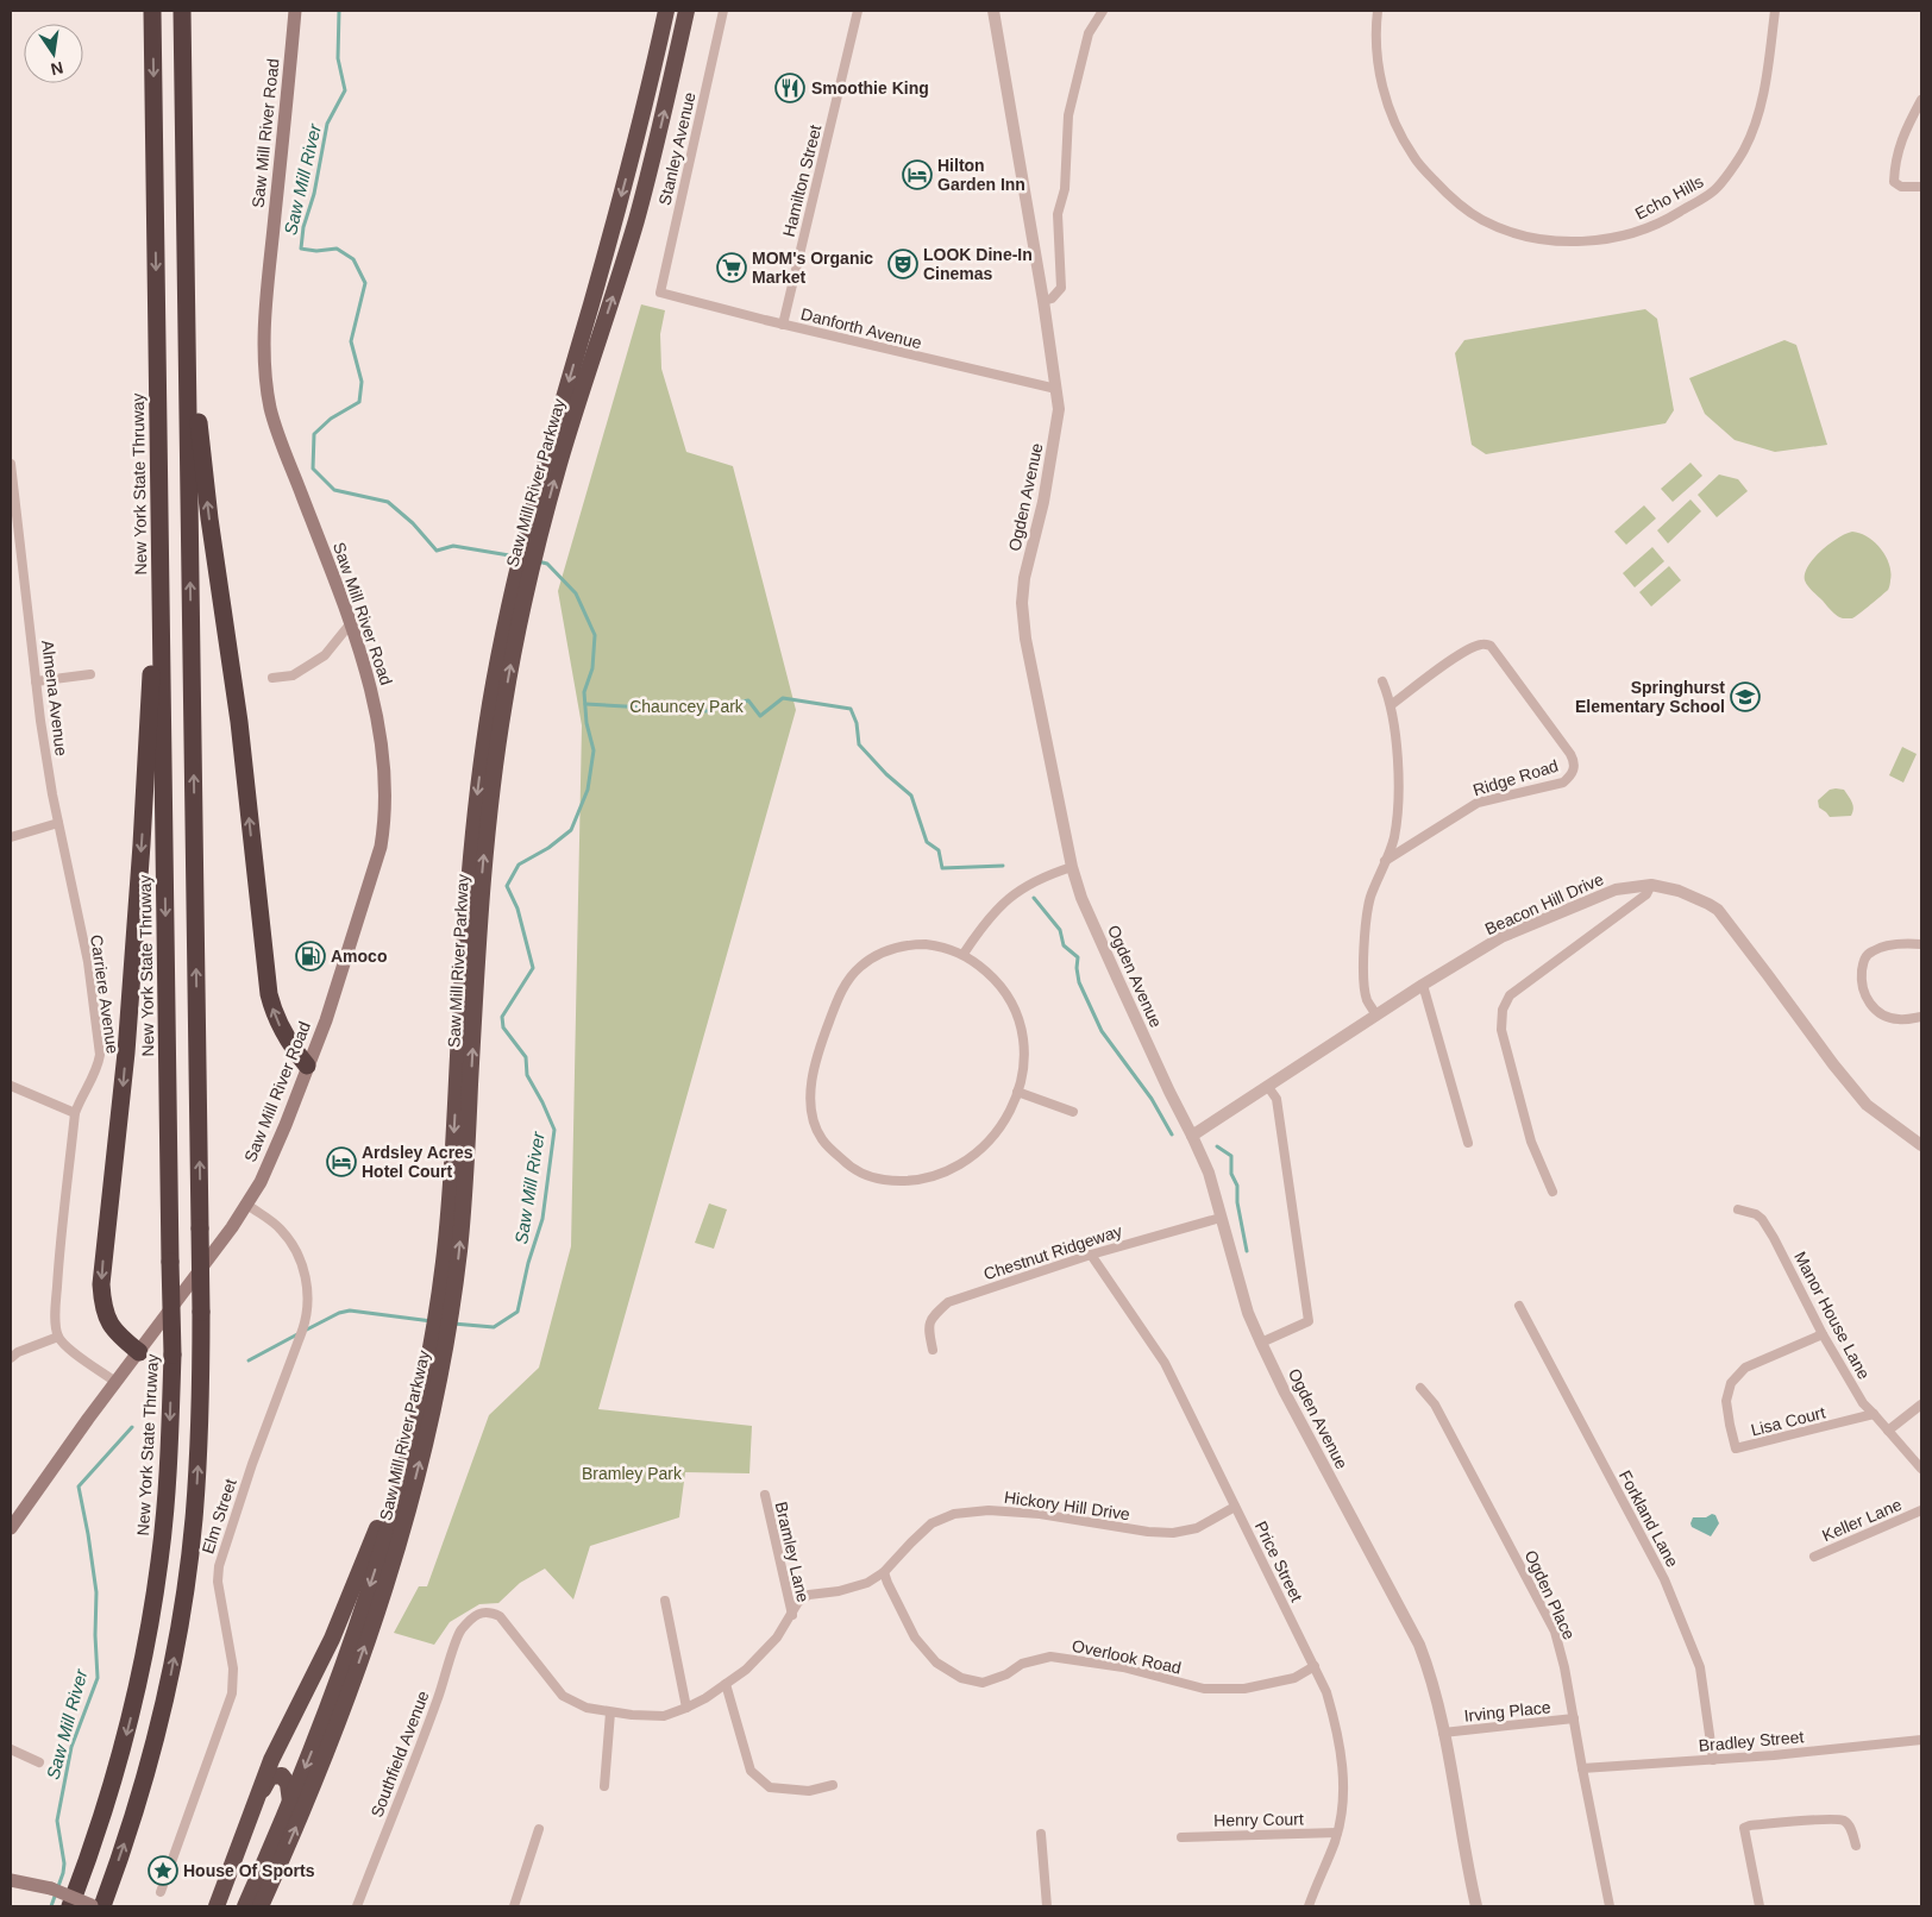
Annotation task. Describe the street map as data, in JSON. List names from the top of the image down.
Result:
{
  "streets": {
    "highway": ["Saw Mill River Parkway", "New York State Thruway"],
    "main road": ["Saw Mill River Road"],
    "street": [
      "Stanley Avenue",
      "Hamilton Street",
      "Echo Hills",
      "Danforth Avenue",
      "Ogden Avenue",
      "Almena Avenue",
      "Ridge Road",
      "Beacon Hill Drive",
      "Carriere Avenue",
      "Chestnut Ridgeway",
      "Manor House Lane",
      "Lisa Court",
      "Hickory Hill Drive",
      "Elm Street",
      "Forkland Lane",
      "Keller Lane",
      "Bramley Lane",
      "Price Street",
      "Ogden Place",
      "Overlook Road",
      "Irving Place",
      "Bradley Street",
      "Southfield Avenue",
      "Henry Court"
    ]
  },
  "crossings": [
    ["Saw Mill River Road", "Elm Street"],
    ["Stanley Avenue", "Danforth Avenue"],
    ["Hamilton Street", "Danforth Avenue"],
    ["Danforth Avenue", "Ogden Avenue"],
    ["Ogden Avenue", "Beacon Hill Drive"],
    ["Ogden Avenue", "Chestnut Ridgeway"],
    ["Ogden Avenue", "Irving Place"],
    ["Almena Avenue", "Carriere Avenue"],
    ["Chestnut Ridgeway", "Price Street"],
    ["Manor House Lane", "Lisa Court"],
    ["Hickory Hill Drive", "Bramley Lane"],
    ["Hickory Hill Drive", "Price Street"],
    ["Hickory Hill Drive", "Overlook Road"],
    ["Hickory Hill Drive", "Southfield Avenue"],
    ["Forkland Lane", "Bradley Street"],
    ["Price Street", "Overlook Road"],
    ["Price Street", "Henry Court"],
    ["Ogden Place", "Irving Place"],
    ["Ogden Place", "Bradley Street"]
  ],
  "water": ["Saw Mill River"],
  "parks": ["Chauncey Park", "Bramley Park"],
  "places": {
    "restaurant": ["Smoothie King"],
    "hotel": ["Hilton Garden Inn", "Ardsley Acres Hotel Court"],
    "theatre": ["LOOK Dine-In Cinemas"],
    "supermarket": ["MOM's Organic Market"],
    "school or university": ["Springhurst Elementary School"],
    "fuel station": ["Amoco"],
    "place": ["House Of Sports"]
  },
  "north": "bottom"
}
